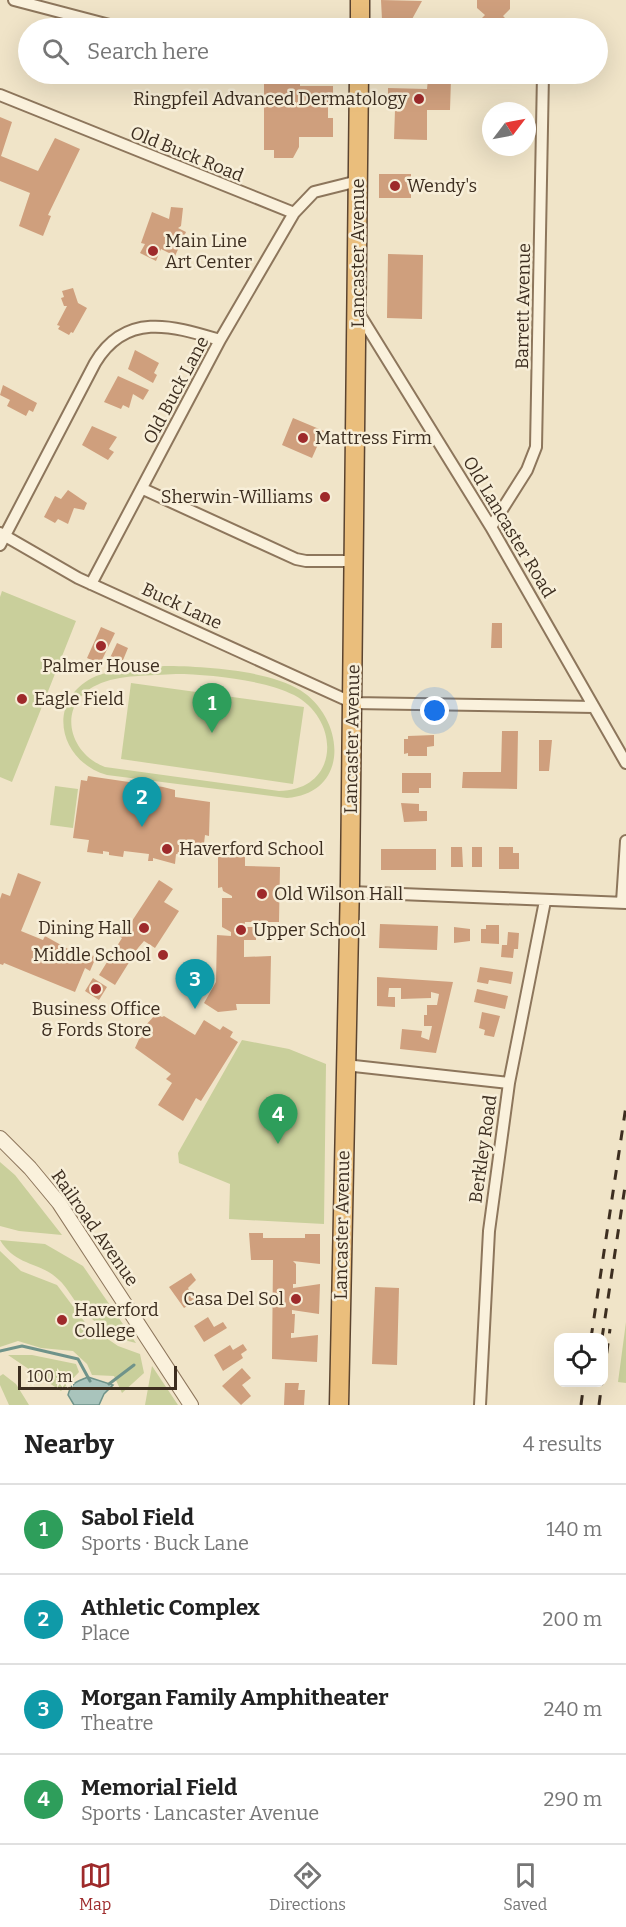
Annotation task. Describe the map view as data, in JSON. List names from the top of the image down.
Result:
{
  "streets": {
    "highway": ["Lancaster Avenue"],
    "street": [
      "Old Buck Road",
      "Barrett Avenue",
      "Old Buck Lane",
      "Old Lancaster Road",
      "Buck Lane",
      "Berkley Road",
      "Railroad Avenue"
    ]
  },
  "crossings": [
    ["Old Buck Road", "Old Buck Lane"],
    ["Lancaster Avenue", "Old Lancaster Road"],
    ["Lancaster Avenue", "Buck Lane"],
    ["Barrett Avenue", "Old Lancaster Road"],
    ["Old Buck Lane", "Buck Lane"]
  ],
  "places": [
    "Ringpfeil Advanced Dermatology",
    "Wendy's",
    "Main Line Art Center",
    "Mattress Firm",
    "Sherwin-Williams",
    "Palmer House",
    "Eagle Field",
    "Haverford School",
    "Old Wilson Hall",
    "Dining Hall",
    "Upper School",
    "Middle School",
    "Business Office & Fords Store",
    "Casa Del Sol",
    "Haverford College"
  ],
  "scale_bar": "100 m",
  "north": "top right",
  "page": {
    "search": "Search here",
    "pins": [
      "1",
      "2",
      "3",
      "4"
    ],
    "scale": "100 m",
    "heading": ["Nearby", "4 results"],
    "list": [
      {
        "mark": "1",
        "name": "Sabol Field",
        "note": "Sports · Buck Lane",
        "value": "140 m"
      },
      {
        "mark": "2",
        "name": "Athletic Complex",
        "note": "Place",
        "value": "200 m"
      },
      {
        "mark": "3",
        "name": "Morgan Family Amphitheater",
        "note": "Theatre",
        "value": "240 m"
      },
      {
        "mark": "4",
        "name": "Memorial Field",
        "note": "Sports · Lancaster Avenue",
        "value": "290 m"
      }
    ],
    "nav": ["Map", "Directions", "Saved"]
  }
}
